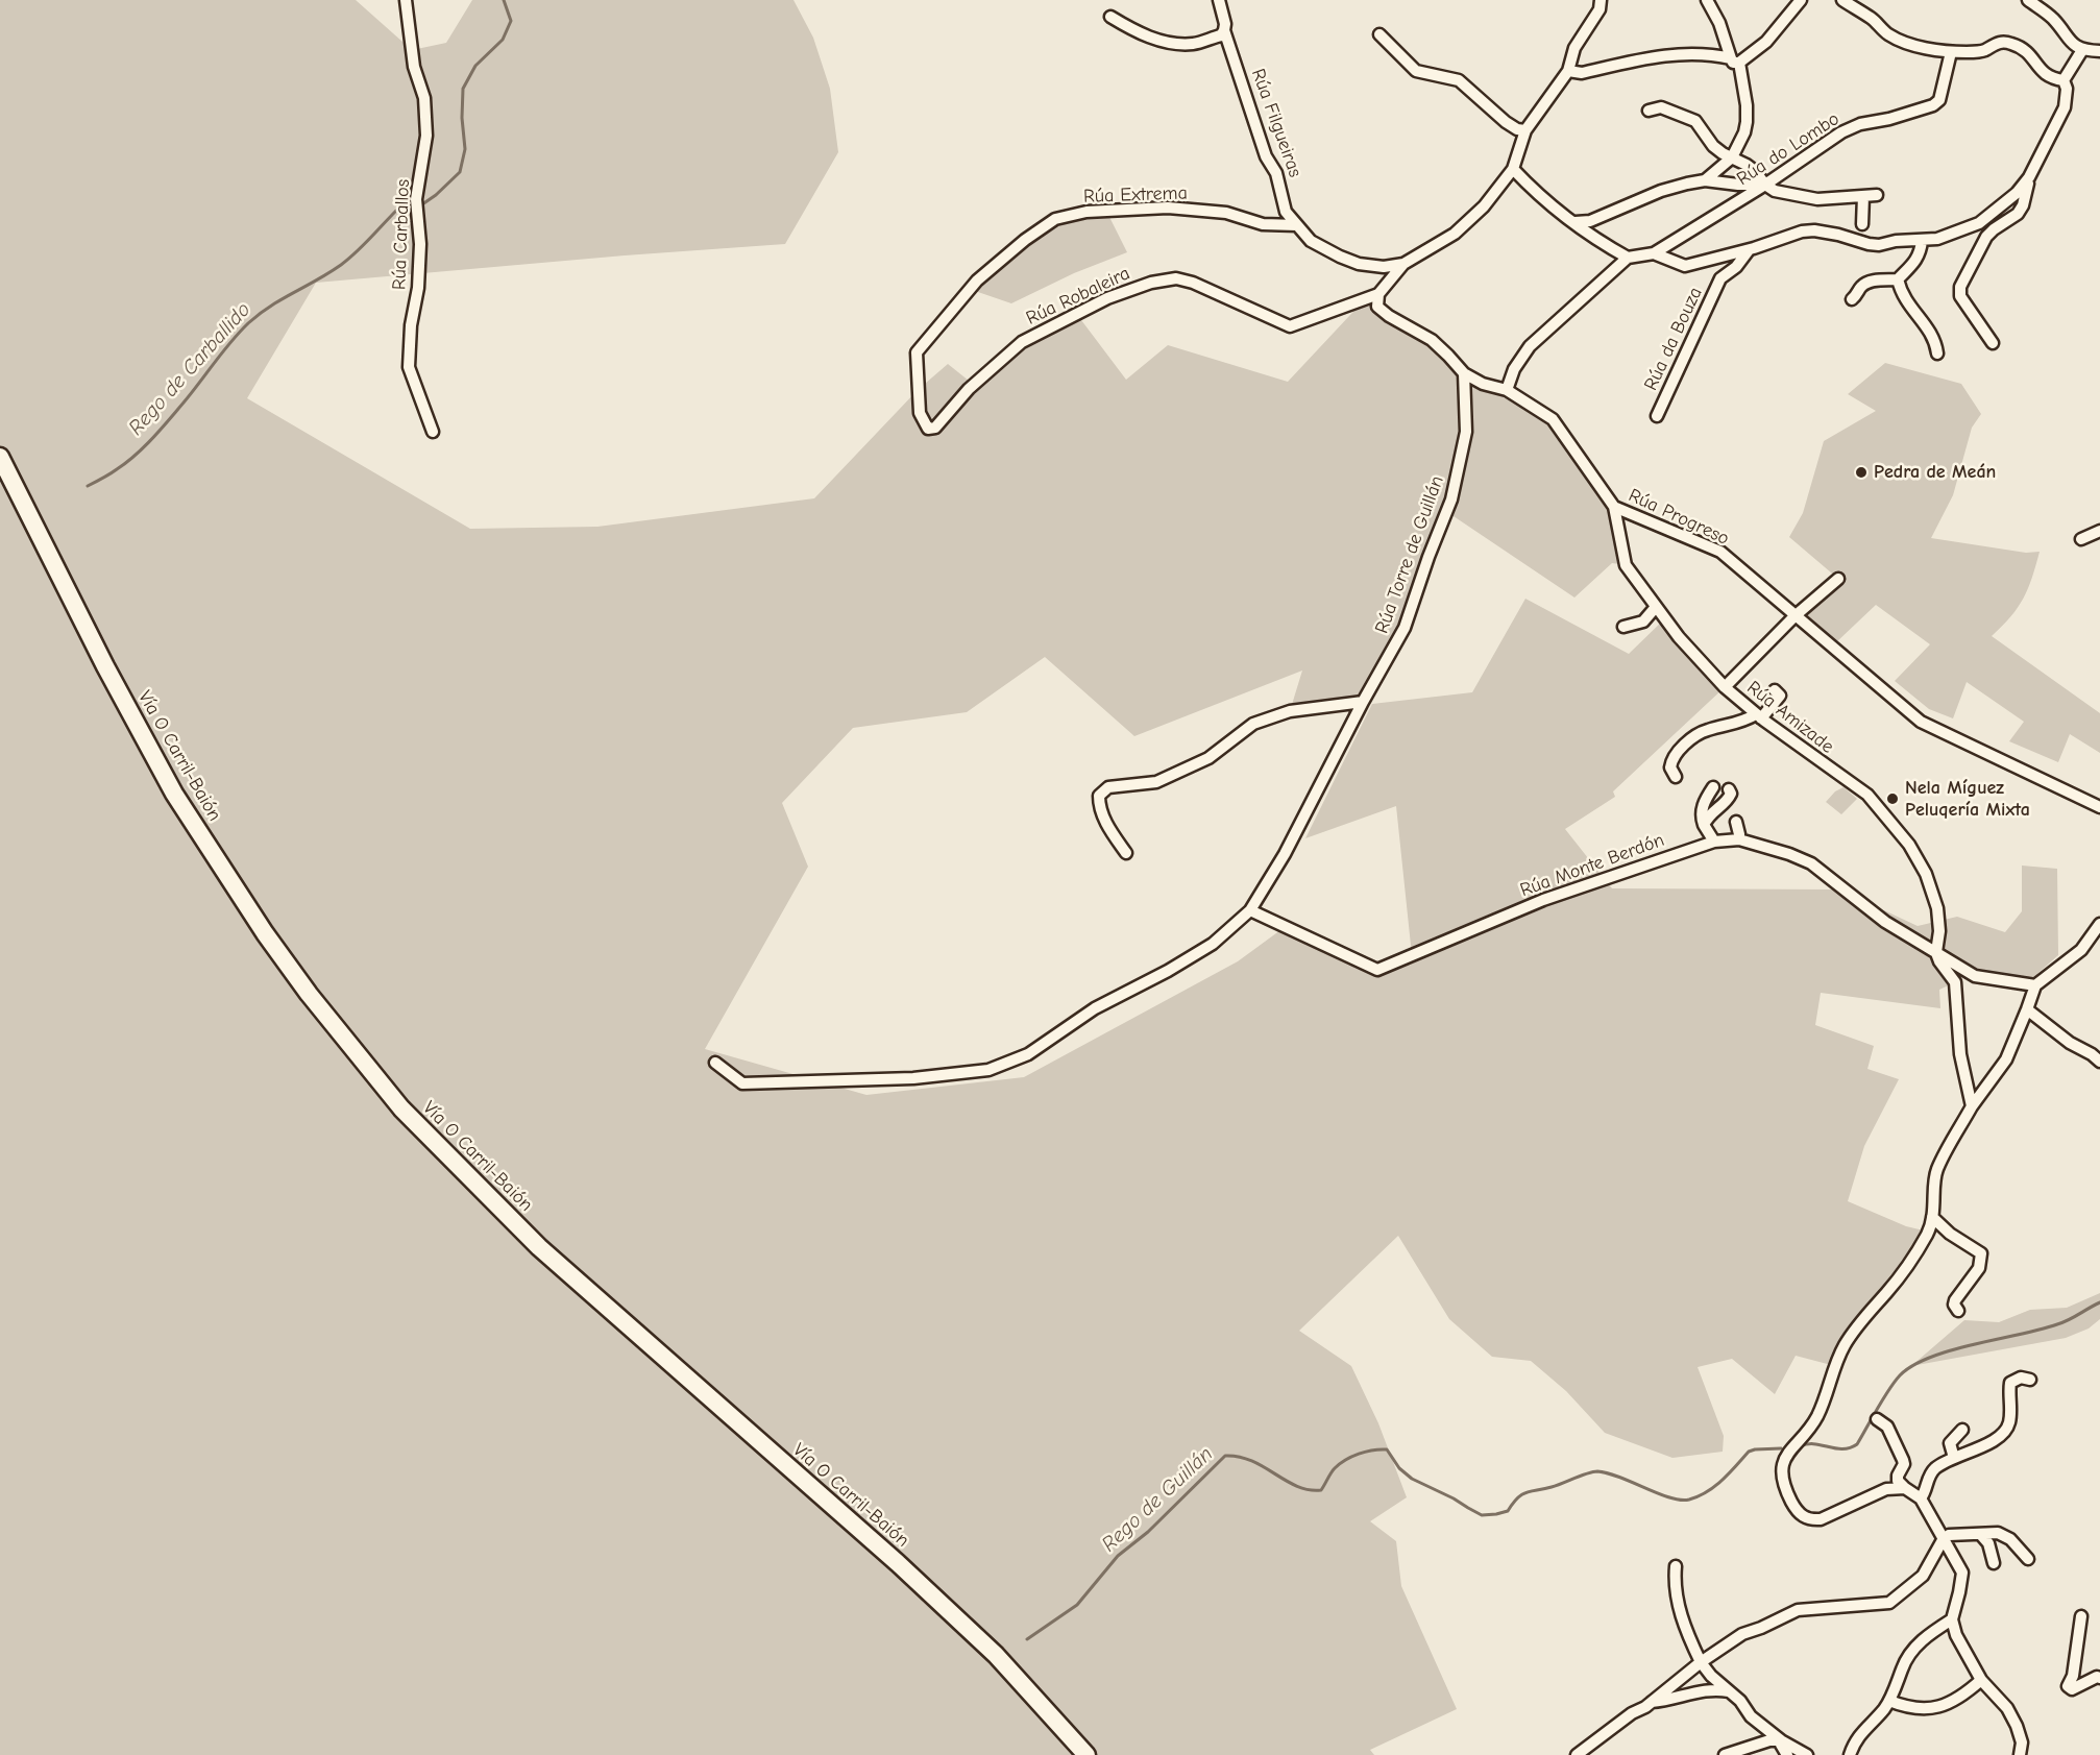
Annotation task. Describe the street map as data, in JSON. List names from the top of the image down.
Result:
{
  "streets": {
    "highway": ["Vía O Carril-Baión"],
    "street": [
      "Rúa Filgueiras",
      "Rúa do Lombo",
      "Rúa Extrema",
      "Rúa Carballos",
      "Rúa Robaleira",
      "Rúa da Bouza",
      "Rúa Progreso",
      "Rúa Torre de Guillán",
      "Rúa Amizade",
      "Rúa Monte Berdón"
    ]
  },
  "crossings": [
    ["Rúa Filgueiras", "Rúa Extrema"],
    ["Rúa Filgueiras", "Rúa Robaleira"],
    ["Rúa do Lombo", "Rúa da Bouza"],
    ["Rúa Extrema", "Rúa Robaleira"],
    ["Rúa Progreso", "Rúa Amizade"],
    ["Rúa Torre de Guillán", "Rúa Monte Berdón"],
    ["Rúa Amizade", "Rúa Monte Berdón"]
  ],
  "water": ["Rego de Carballido", "Rego de Guillán"],
  "places": ["Pedra de Meán", "Nela Míguez Peluqería Mixta"]
}
